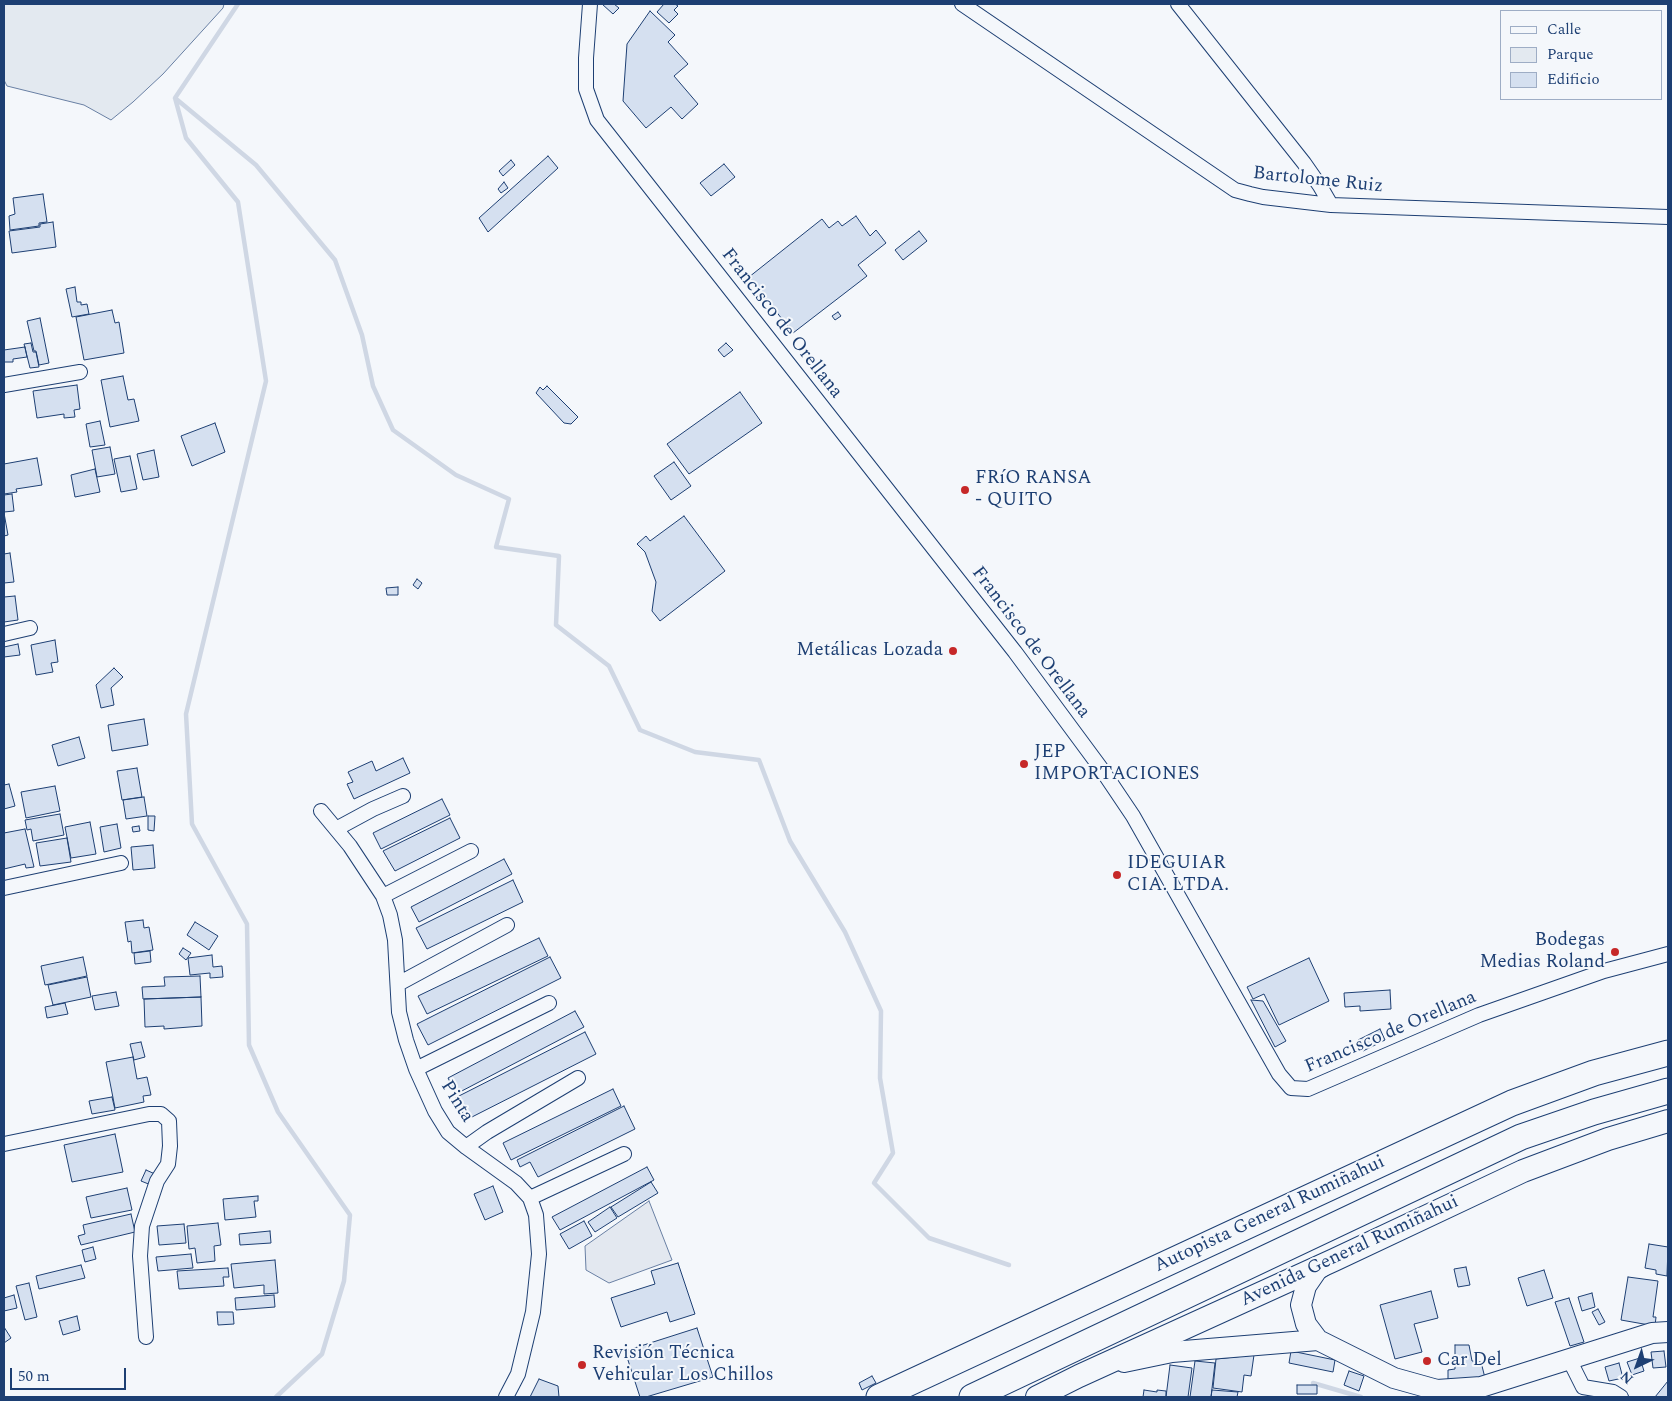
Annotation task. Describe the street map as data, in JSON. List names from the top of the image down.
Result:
{
  "streets": {
    "highway": ["Autopista General Rumiñahui"],
    "main road": ["Avenida General Rumiñahui"],
    "street": ["Bartolome Ruiz", "Francisco de Orellana", "Pinta"]
  },
  "places": [
    "FRíO RANSA - QUITO",
    "Metálicas Lozada",
    "JEP IMPORTACIONES",
    "IDEGUIAR CIA. LTDA.",
    "Bodegas Medias Roland",
    "Car Del",
    "Revisión Técnica Vehicular Los Chillos"
  ],
  "legend": ["Calle", "Parque", "Edificio"],
  "scale_bar": "50 m",
  "north": "bottom left"
}
